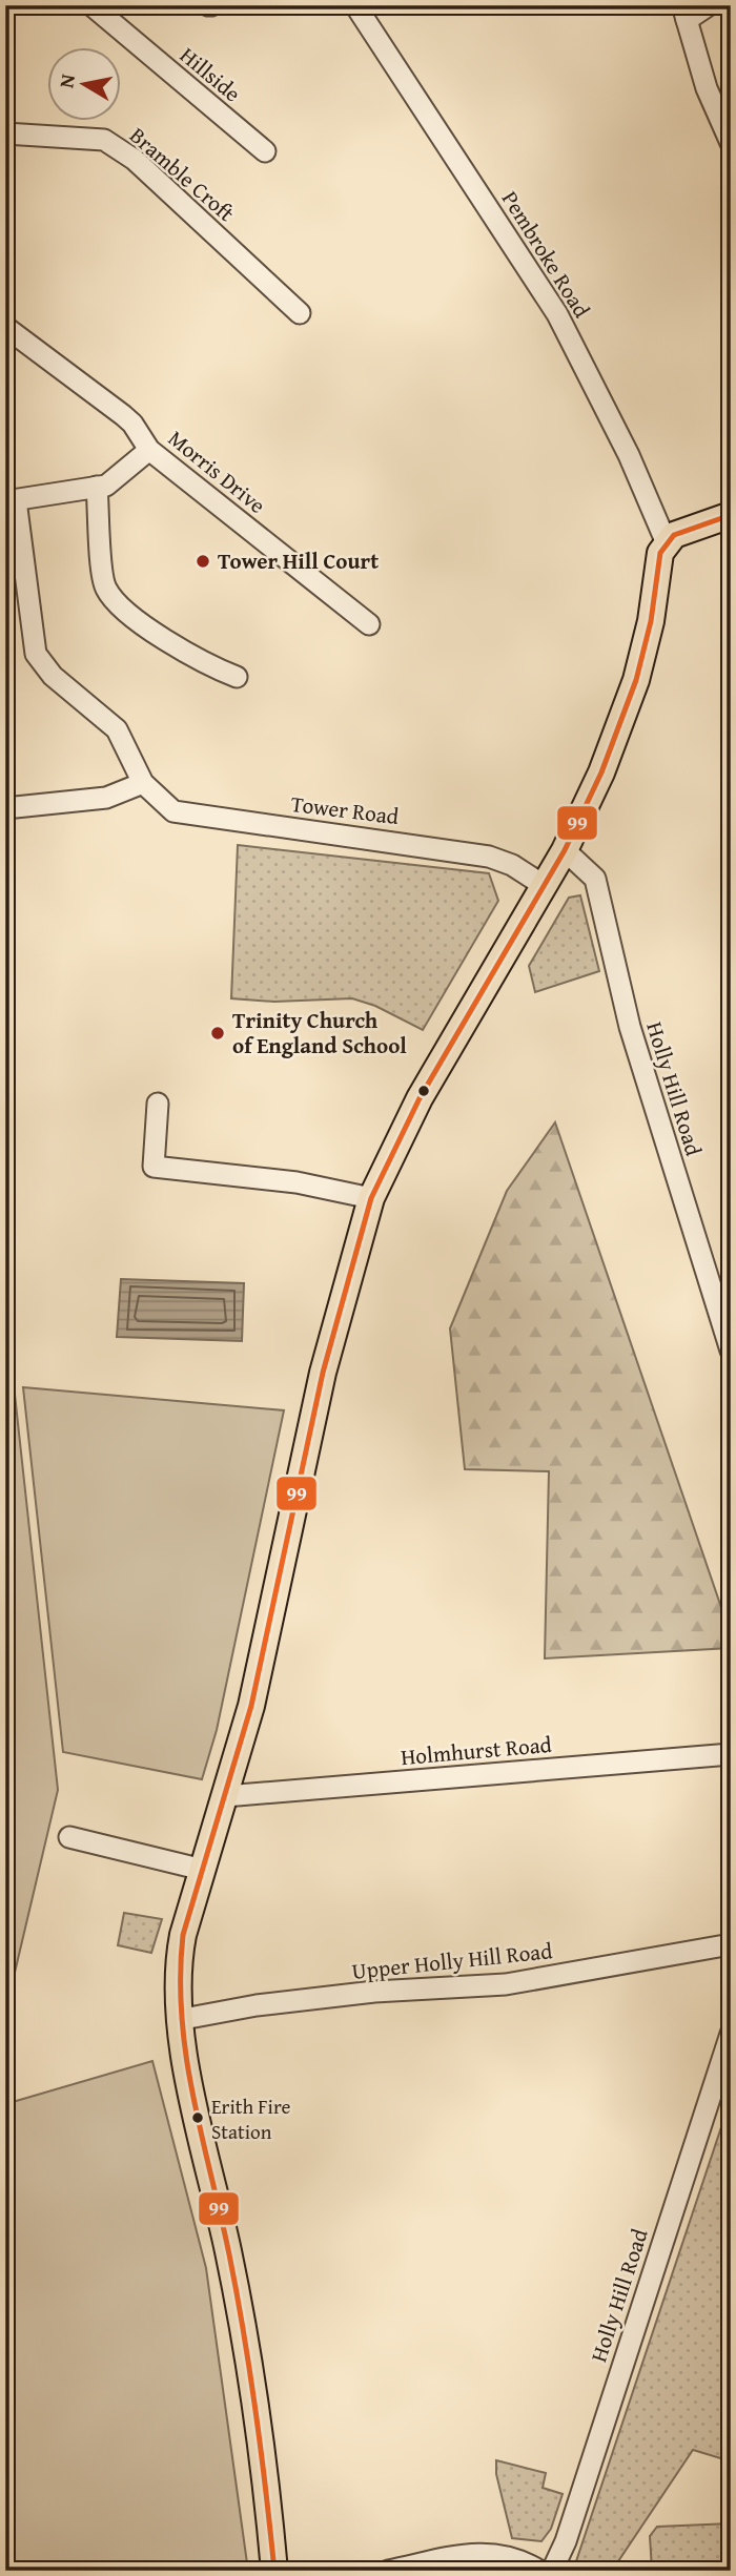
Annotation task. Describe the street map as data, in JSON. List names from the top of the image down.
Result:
{
  "streets": {
    "street": [
      "Hillside",
      "Bramble Croft",
      "Pembroke Road",
      "Morris Drive",
      "Tower Road",
      "Holly Hill Road",
      "Holmhurst Road",
      "Upper Holly Hill Road"
    ]
  },
  "crossings": [
    ["Morris Drive", "Tower Road"]
  ],
  "places": ["Tower Hill Court", "Trinity Church of England School", "Erith Fire Station"],
  "lines": ["transit line 99"],
  "north": "left"
}
